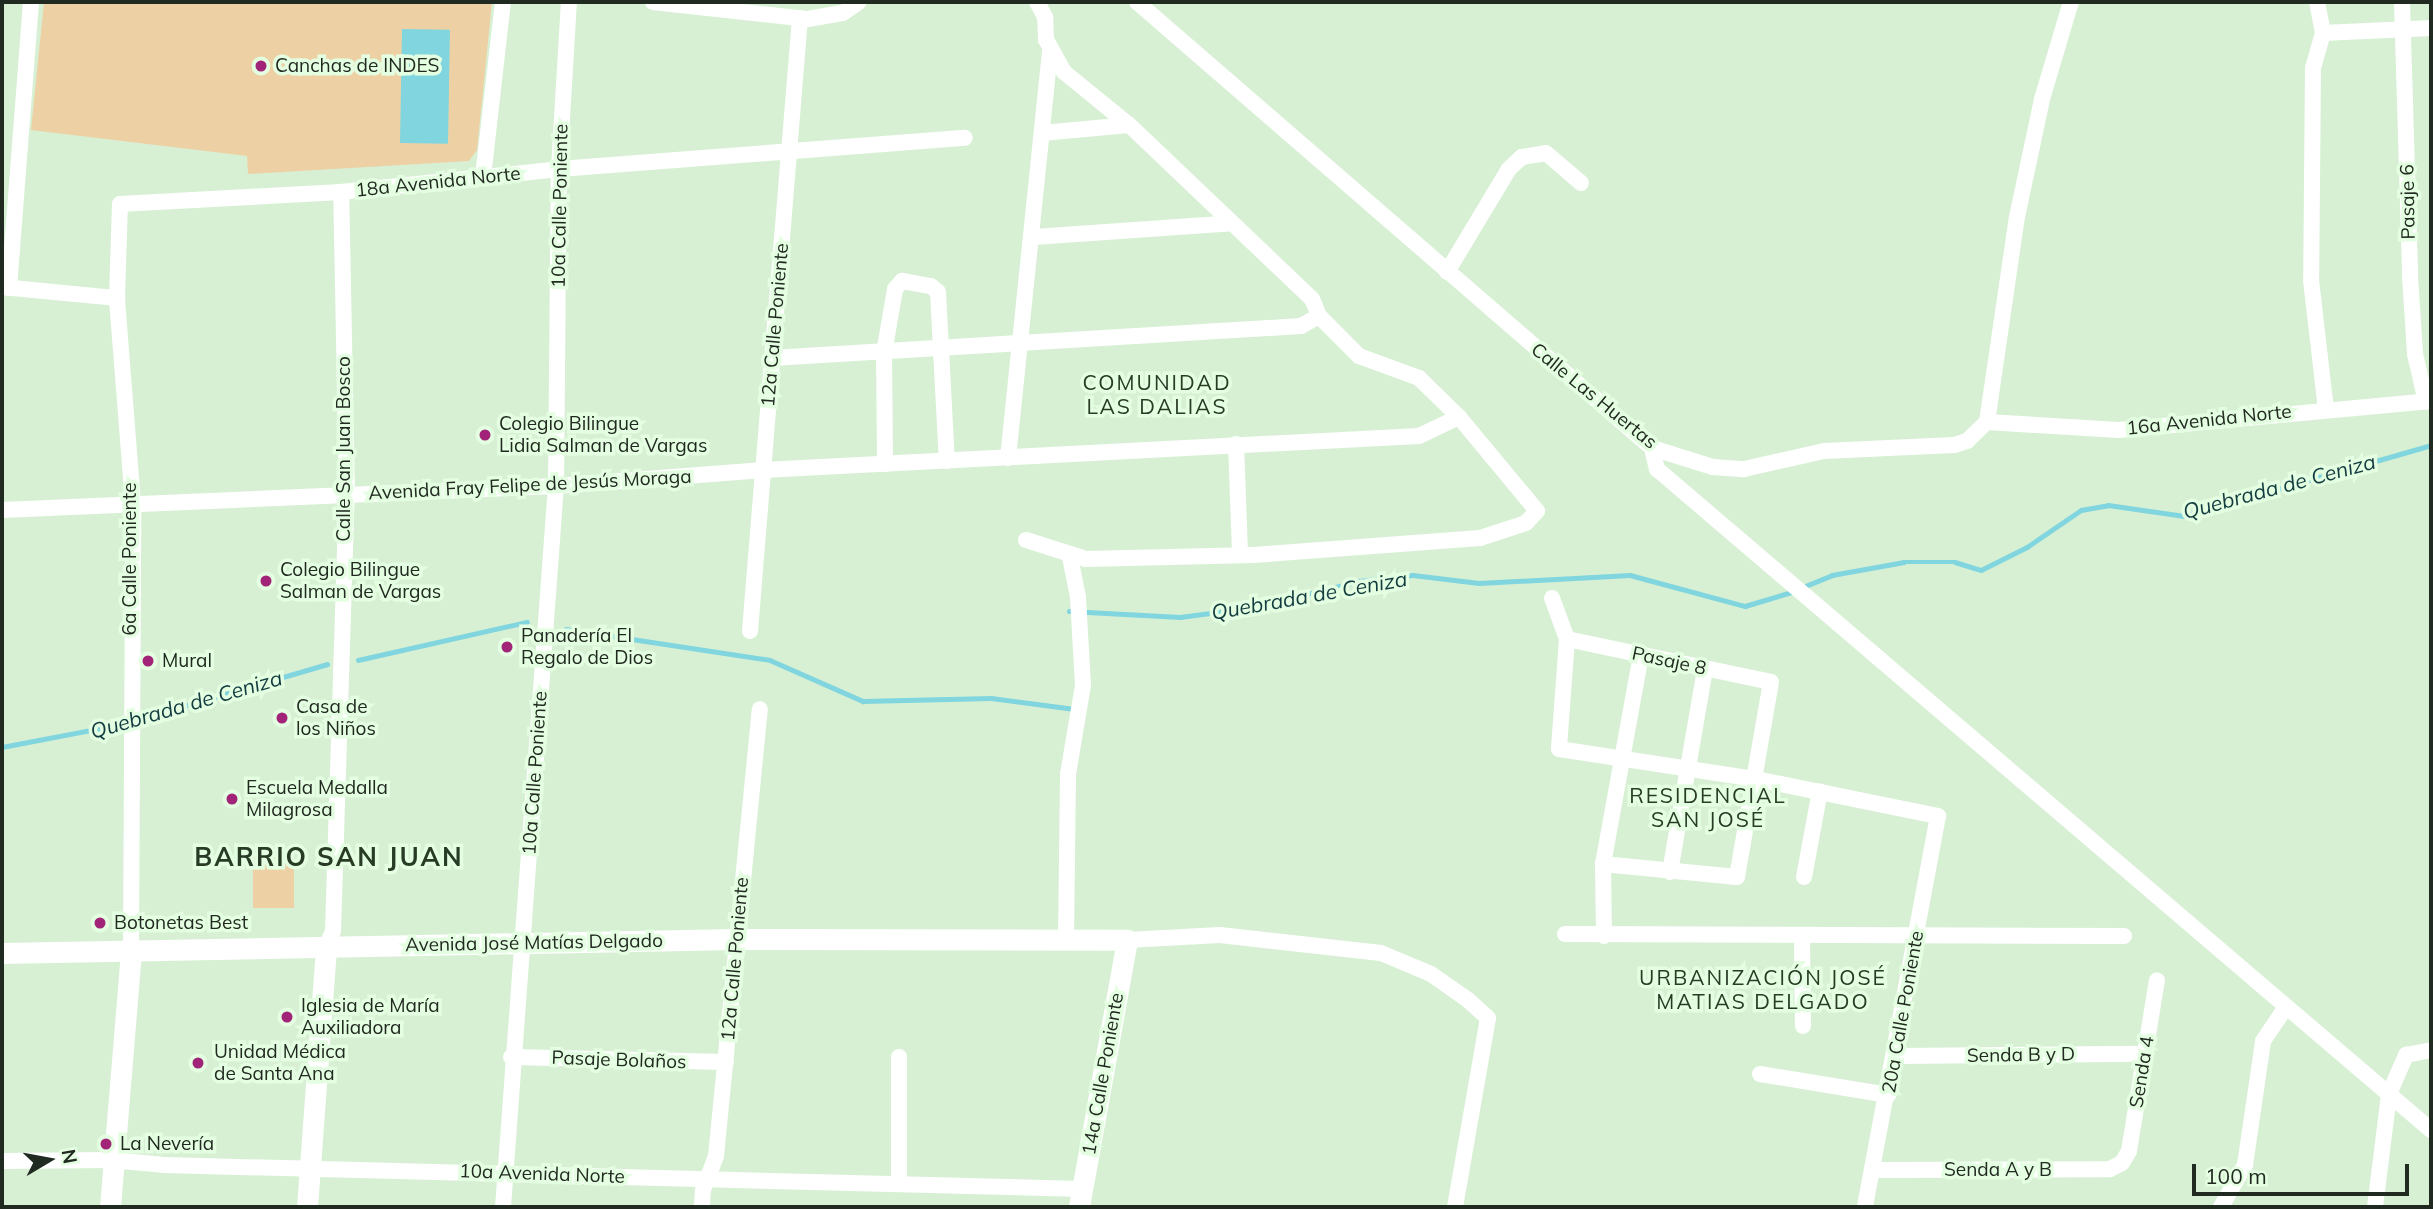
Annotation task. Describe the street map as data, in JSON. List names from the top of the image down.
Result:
{
  "streets": {
    "street": [
      "18a Avenida Norte",
      "Pasaje 6",
      "10a Calle Poniente",
      "12a Calle Poniente",
      "Calle Las Huertas",
      "16a Avenida Norte",
      "Calle San Juan Bosco",
      "Avenida Fray Felipe de Jesús Moraga",
      "6a Calle Poniente",
      "Pasaje 8",
      "Avenida José Matías Delgado",
      "20a Calle Poniente",
      "Senda B y D",
      "Pasaje Bolaños",
      "Senda 4",
      "14a Calle Poniente",
      "Senda A y B",
      "10a Avenida Norte"
    ]
  },
  "crossings": [
    ["18a Avenida Norte", "10a Calle Poniente"],
    ["18a Avenida Norte", "12a Calle Poniente"],
    ["18a Avenida Norte", "Calle San Juan Bosco"],
    ["18a Avenida Norte", "6a Calle Poniente"],
    ["Pasaje 6", "16a Avenida Norte"],
    ["10a Calle Poniente", "Avenida Fray Felipe de Jesús Moraga"],
    ["10a Calle Poniente", "Avenida José Matías Delgado"],
    ["10a Calle Poniente", "Pasaje Bolaños"],
    ["10a Calle Poniente", "10a Avenida Norte"],
    ["12a Calle Poniente", "Avenida Fray Felipe de Jesús Moraga"],
    ["12a Calle Poniente", "Avenida José Matías Delgado"],
    ["12a Calle Poniente", "Pasaje Bolaños"],
    ["12a Calle Poniente", "10a Avenida Norte"],
    ["Calle Las Huertas", "16a Avenida Norte"],
    ["Calle San Juan Bosco", "Avenida Fray Felipe de Jesús Moraga"],
    ["Calle San Juan Bosco", "Avenida José Matías Delgado"],
    ["Calle San Juan Bosco", "10a Avenida Norte"],
    ["Avenida Fray Felipe de Jesús Moraga", "6a Calle Poniente"],
    ["6a Calle Poniente", "Avenida José Matías Delgado"],
    ["6a Calle Poniente", "10a Avenida Norte"],
    ["Avenida José Matías Delgado", "14a Calle Poniente"],
    ["20a Calle Poniente", "Senda B y D"],
    ["20a Calle Poniente", "Senda A y B"],
    ["Senda B y D", "Senda 4"],
    ["Senda 4", "Senda A y B"],
    ["14a Calle Poniente", "10a Avenida Norte"]
  ],
  "districts": [
    "COMUNIDAD LAS DALIAS",
    "RESIDENCIAL SAN JOSÉ",
    "BARRIO SAN JUAN",
    "URBANIZACIÓN JOSÉ MATIAS DELGADO"
  ],
  "water": ["Quebrada de Ceniza"],
  "places": [
    "Canchas de INDES",
    "Colegio Bilingue Lidia Salman de Vargas",
    "Colegio Bilingue Salman de Vargas",
    "Panadería El Regalo de Dios",
    "Mural",
    "Casa de los Niños",
    "Escuela Medalla Milagrosa",
    "Botonetas Best",
    "Iglesia de María Auxiliadora",
    "Unidad Médica de Santa Ana",
    "La Nevería"
  ],
  "scale_bar": "100 m",
  "north": "right"
}
